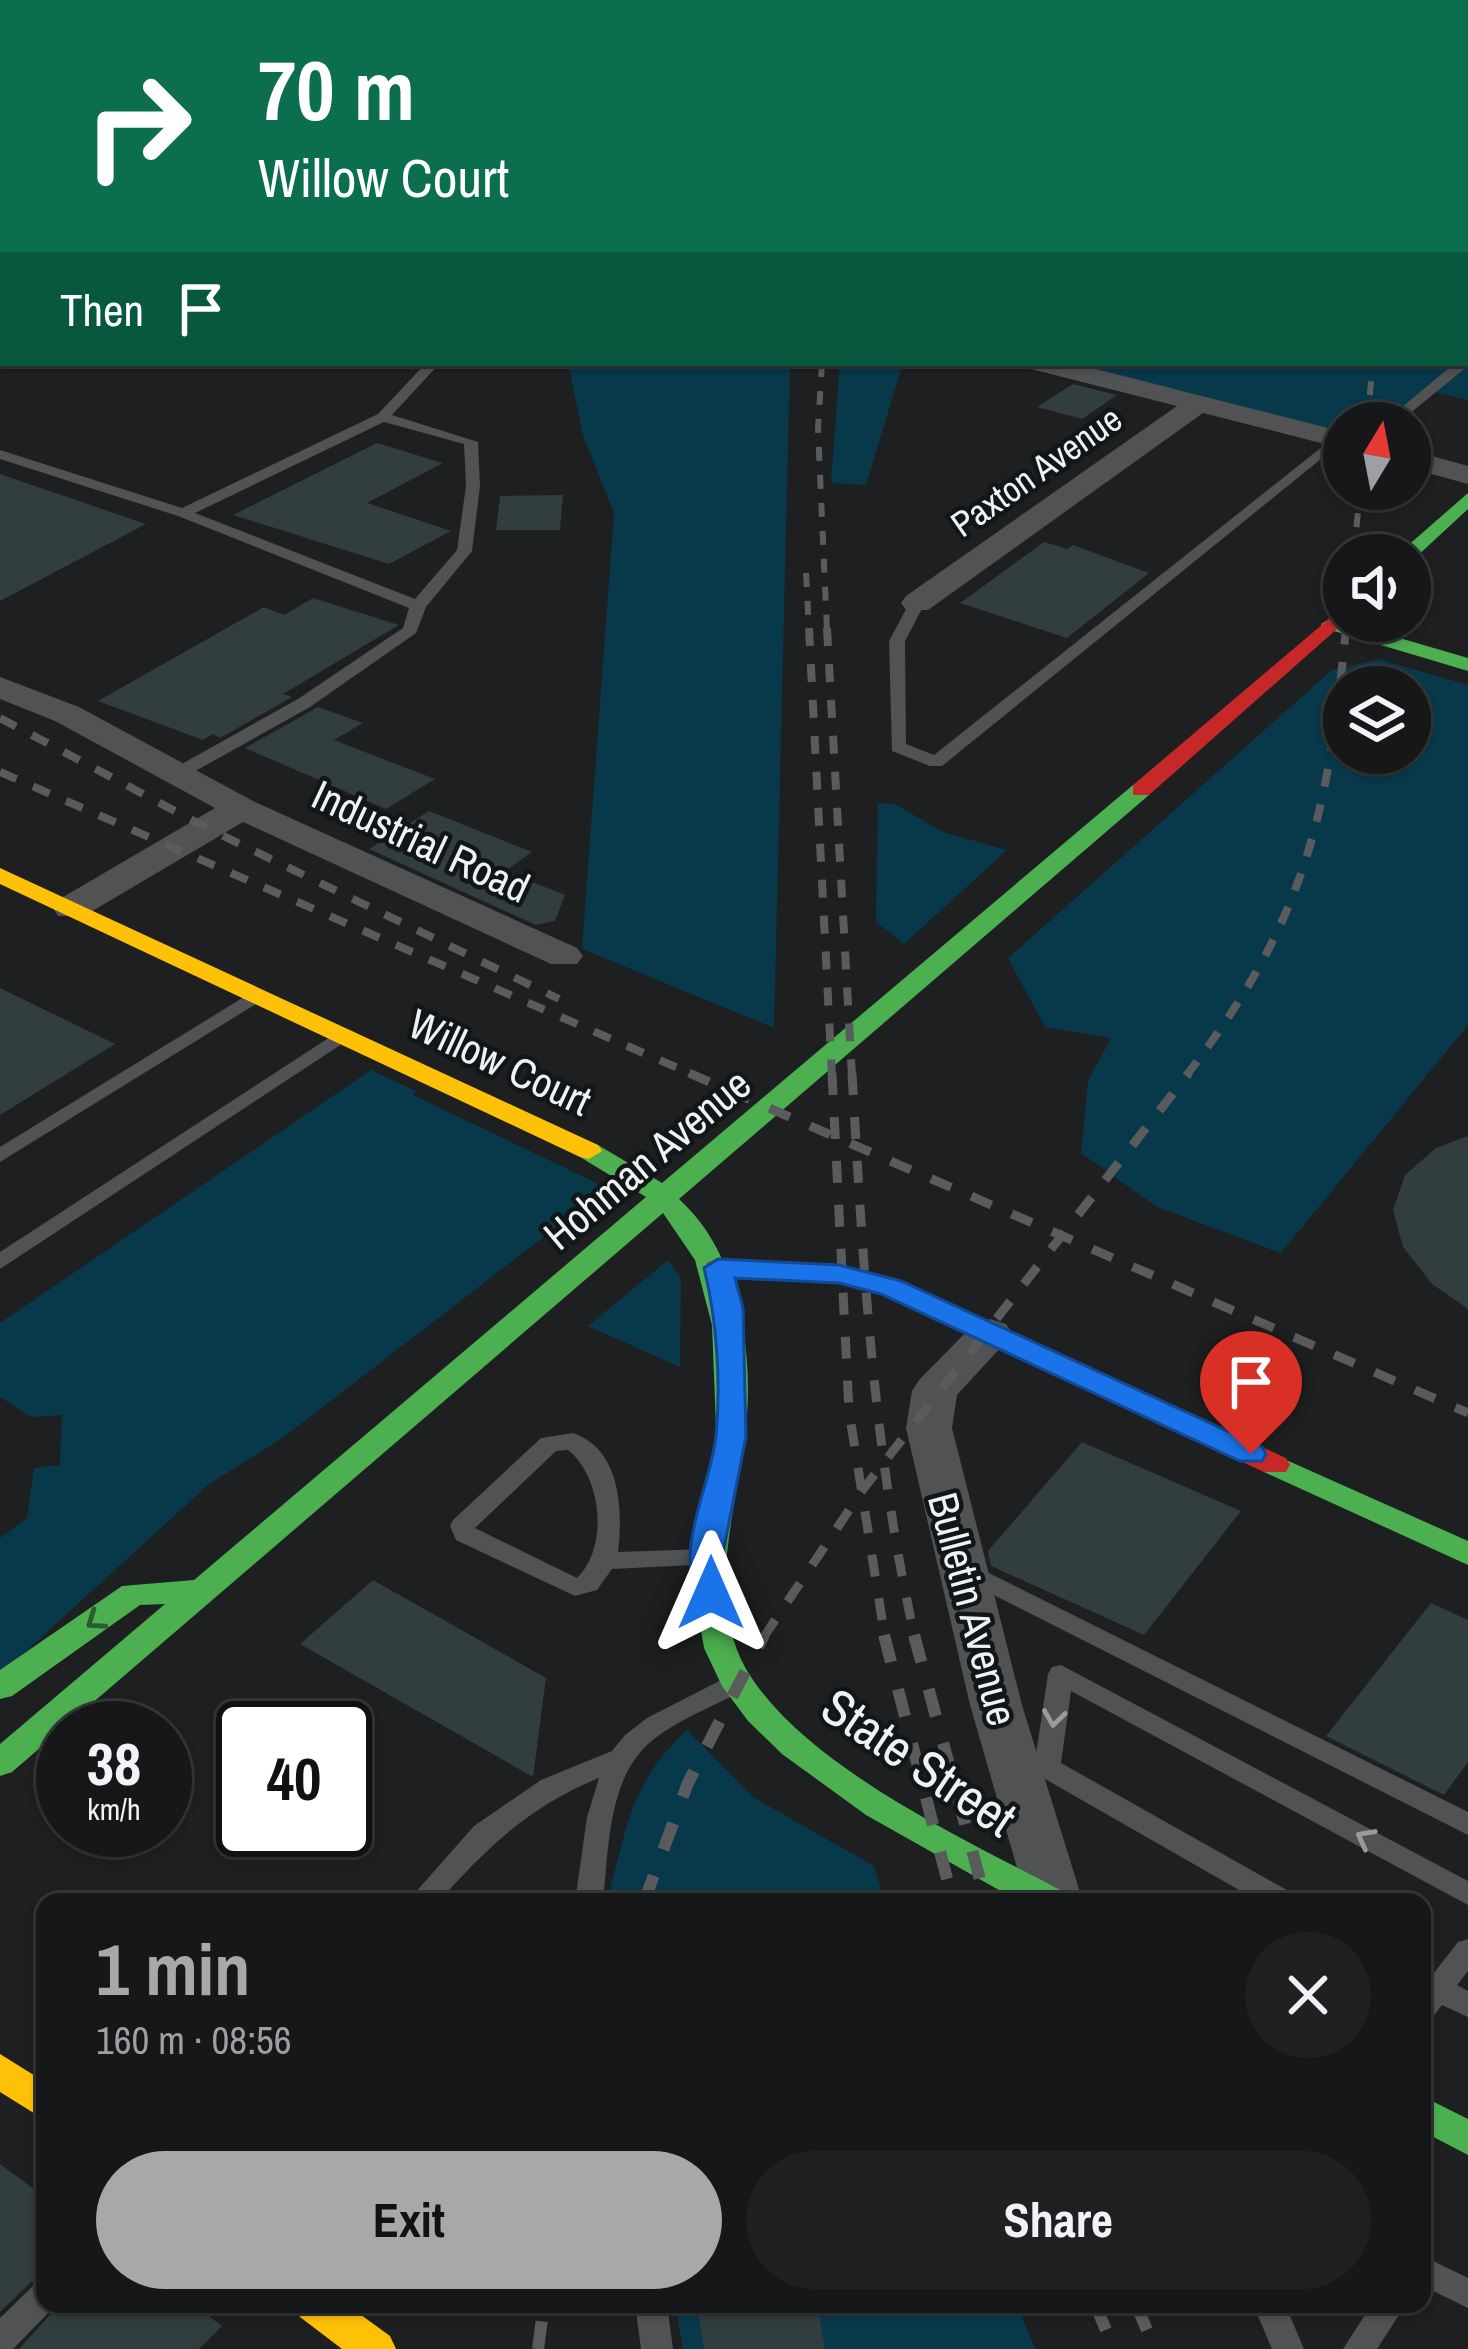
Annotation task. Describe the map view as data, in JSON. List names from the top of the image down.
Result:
{
  "streets": {
    "main road": ["Willow Court", "Hohman Avenue", "State Street"],
    "street": ["Paxton Avenue", "Industrial Road", "Bulletin Avenue"]
  },
  "crossings": [
    ["Willow Court", "State Street"]
  ],
  "north": "top",
  "page": {
    "turn": ["70 m", "Willow Court"],
    "then": "Then",
    "speed": "38 km/h",
    "limit": "40",
    "heading": ["1 min", "160 m · 08:56"],
    "buttons": ["Exit", "Share"]
  }
}
